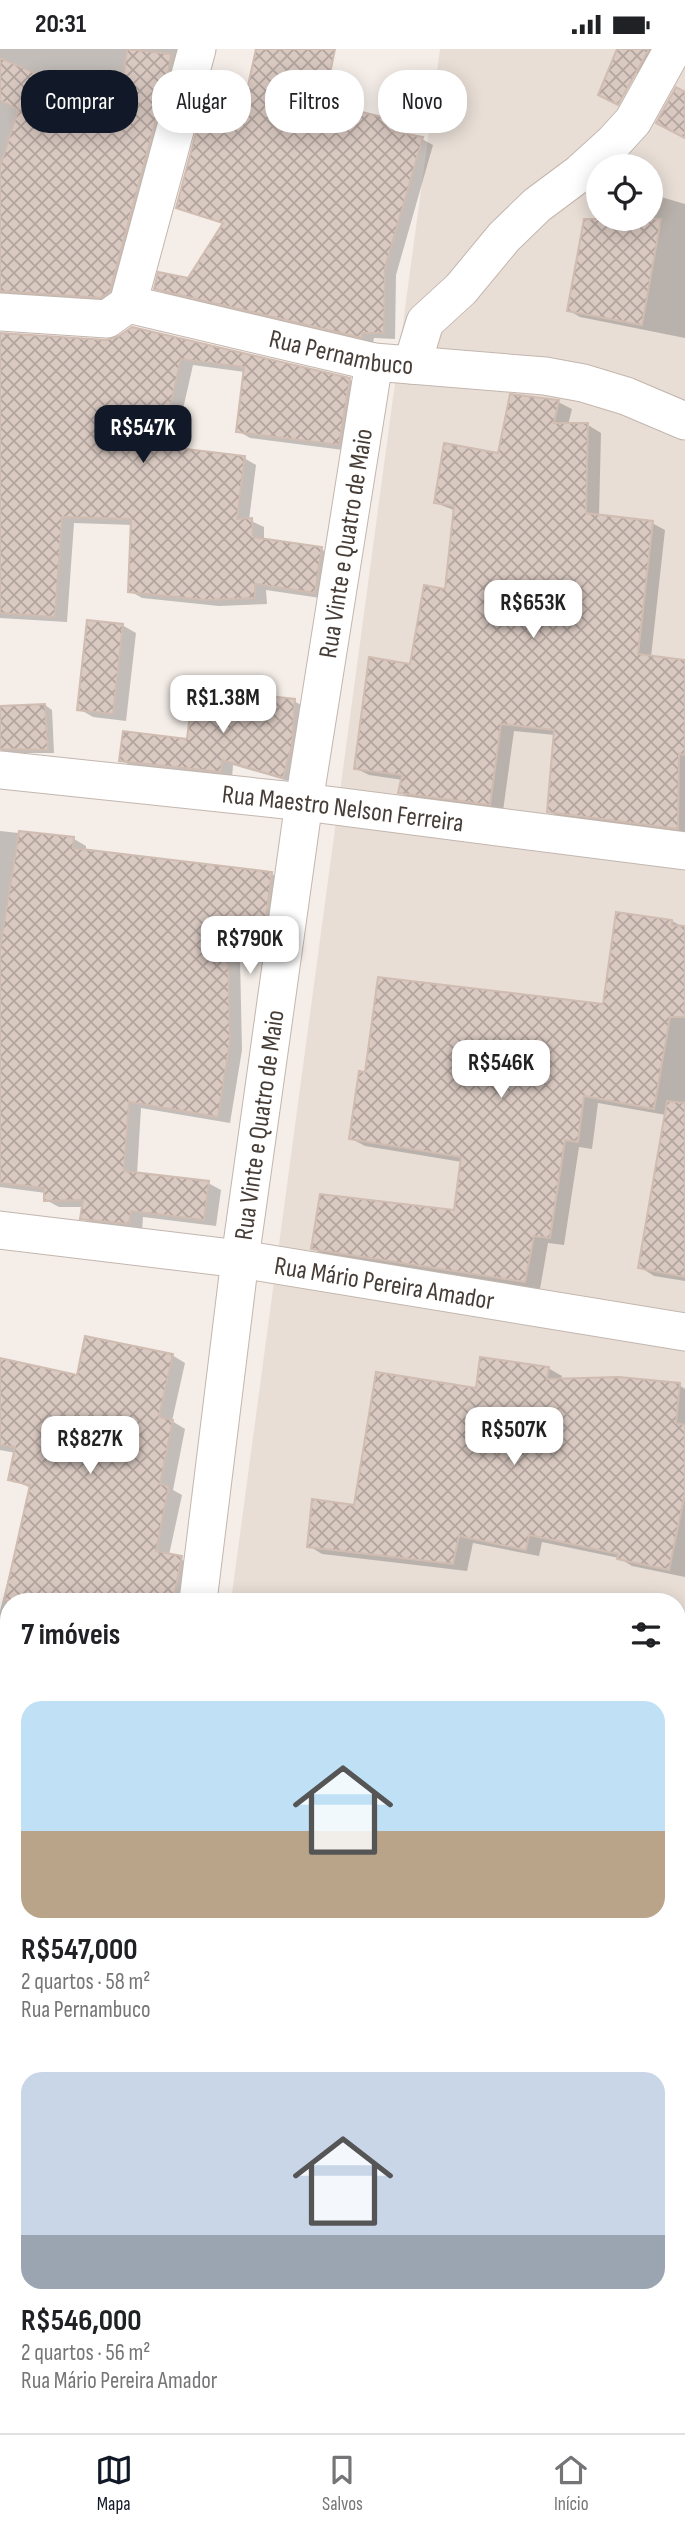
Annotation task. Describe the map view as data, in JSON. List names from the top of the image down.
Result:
{
  "streets": {
    "street": [
      "Rua Pernambuco",
      "Rua Vinte e Quatro de Maio",
      "Rua Maestro Nelson Ferreira",
      "Rua Mário Pereira Amador"
    ]
  },
  "crossings": [
    ["Rua Pernambuco", "Rua Vinte e Quatro de Maio"],
    ["Rua Vinte e Quatro de Maio", "Rua Maestro Nelson Ferreira"],
    ["Rua Vinte e Quatro de Maio", "Rua Mário Pereira Amador"]
  ],
  "page": {
    "status": "20:31",
    "chip": [
      "Comprar",
      "Alugar",
      "Filtros",
      "Novo"
    ],
    "price": [
      "R$547K",
      "R$653K",
      "R$1.38M",
      "R$790K",
      "R$546K",
      "R$507K",
      "R$827K"
    ],
    "heading": "7 imóveis",
    "list": [
      {
        "name": "R$547,000",
        "note": "2 quartos · 58 m² · Rua Pernambuco"
      },
      {
        "name": "R$546,000",
        "note": "2 quartos · 56 m² · Rua Mário Pereira Amador"
      }
    ],
    "tabs": ["Mapa", "Salvos", "Início"]
  }
}
